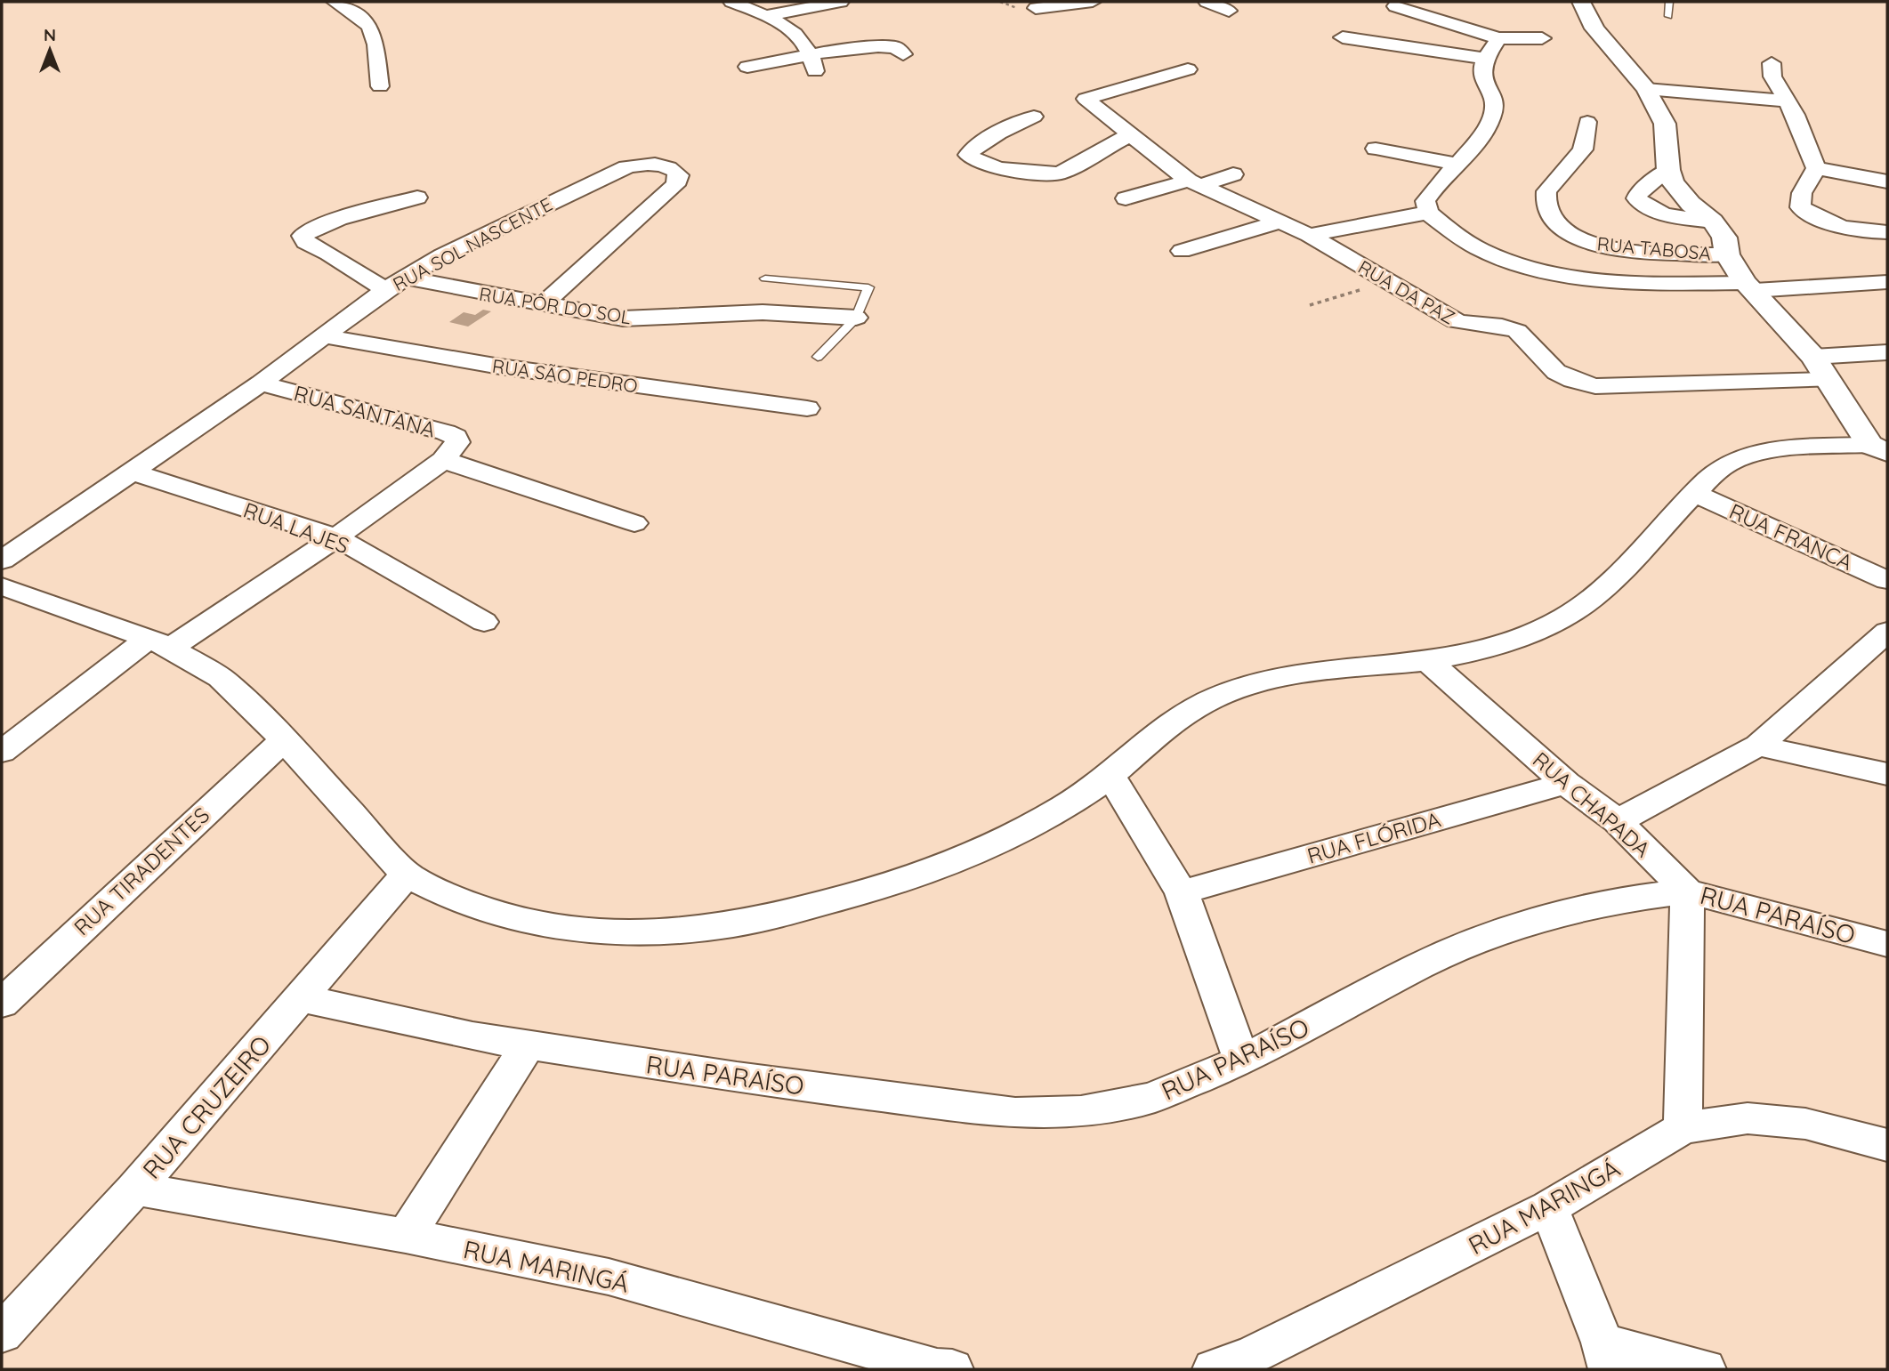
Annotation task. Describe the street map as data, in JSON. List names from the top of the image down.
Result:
{
  "streets": {
    "street": [
      "RUA SOL NASCENTE",
      "RUA TABOSA",
      "RUA DA PAZ",
      "RUA PÔR DO SOL",
      "RUA SÃO PEDRO",
      "RUA SANTANA",
      "RUA LAJES",
      "RUA FRANCA",
      "RUA CHAPADA",
      "RUA FLÓRIDA",
      "RUA TIRADENTES",
      "RUA PARAÍSO",
      "RUA CRUZEIRO",
      "RUA MARINGÁ"
    ]
  },
  "crossings": [
    ["RUA SOL NASCENTE", "RUA PÔR DO SOL"],
    ["RUA SOL NASCENTE", "RUA SÃO PEDRO"],
    ["RUA SOL NASCENTE", "RUA SANTANA"],
    ["RUA SOL NASCENTE", "RUA LAJES"],
    ["RUA CHAPADA", "RUA FLÓRIDA"],
    ["RUA CHAPADA", "RUA PARAÍSO"],
    ["RUA PARAÍSO", "RUA CRUZEIRO"],
    ["RUA CRUZEIRO", "RUA MARINGÁ"]
  ],
  "north": "top"
}
